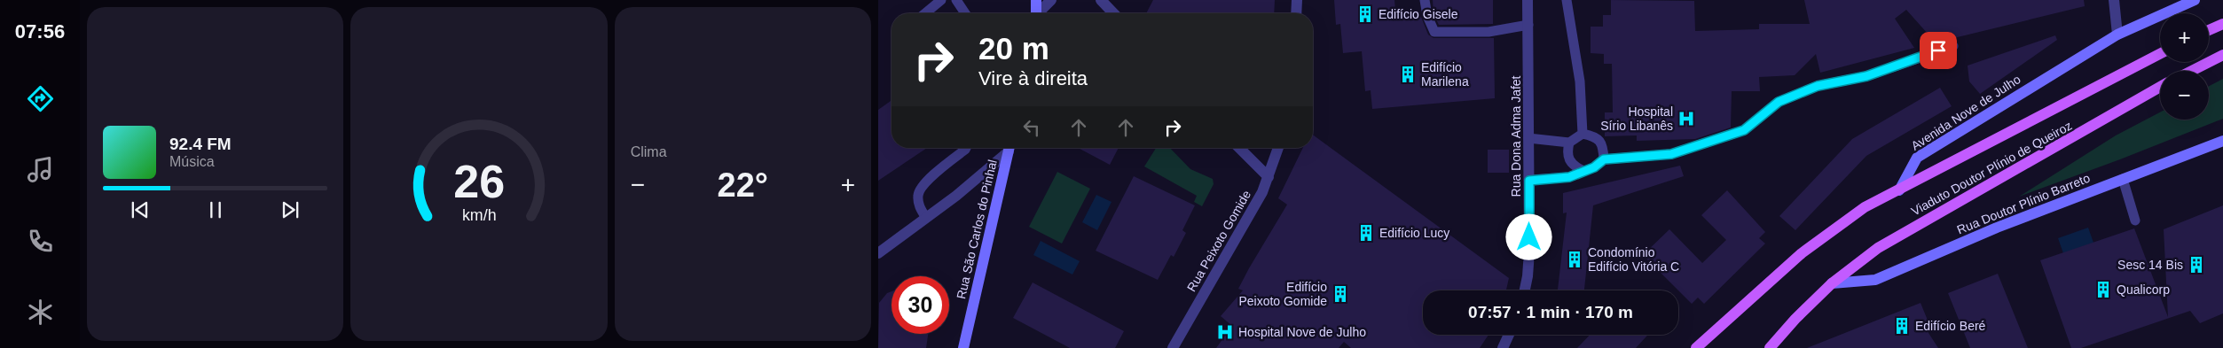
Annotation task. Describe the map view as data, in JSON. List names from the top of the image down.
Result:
{
  "streets": {
    "main road": [
      "Avenida Nove de Julho",
      "Viaduto Doutor Plínio de Queiroz",
      "Rua Doutor Plínio Barreto",
      "Rua São Carlos do Pinhal"
    ],
    "street": ["Rua Dona Adma Jafet", "Rua Peixoto Gomide"]
  },
  "crossings": [
    ["Avenida Nove de Julho", "Viaduto Doutor Plínio de Queiroz"],
    ["Viaduto Doutor Plínio de Queiroz", "Rua Doutor Plínio Barreto"]
  ],
  "places": {
    "building": [
      "Edifício Gisele",
      "Edifício Marilena",
      "Edifício Lucy",
      "Condomínio Edifício Vitória C",
      "Sesc 14 Bis",
      "Qualicorp",
      "Edifício Peixoto Gomide",
      "Edifício Beré"
    ],
    "hospital": ["Hospital Sírio Libanês", "Hospital Nove de Julho"]
  },
  "page": {
    "tabs": "07:56",
    "tile": "Clima",
    "map_buttons": ["+", "−"],
    "turn": ["20 m", "Vire à direita"],
    "song": ["92.4 FM", "Música"],
    "heat": ["−", "22°", "+"],
    "limit": "30",
    "trip": "07:57 · 1 min · 170 m",
    "gauge": ["26", "km/h"]
  }
}
